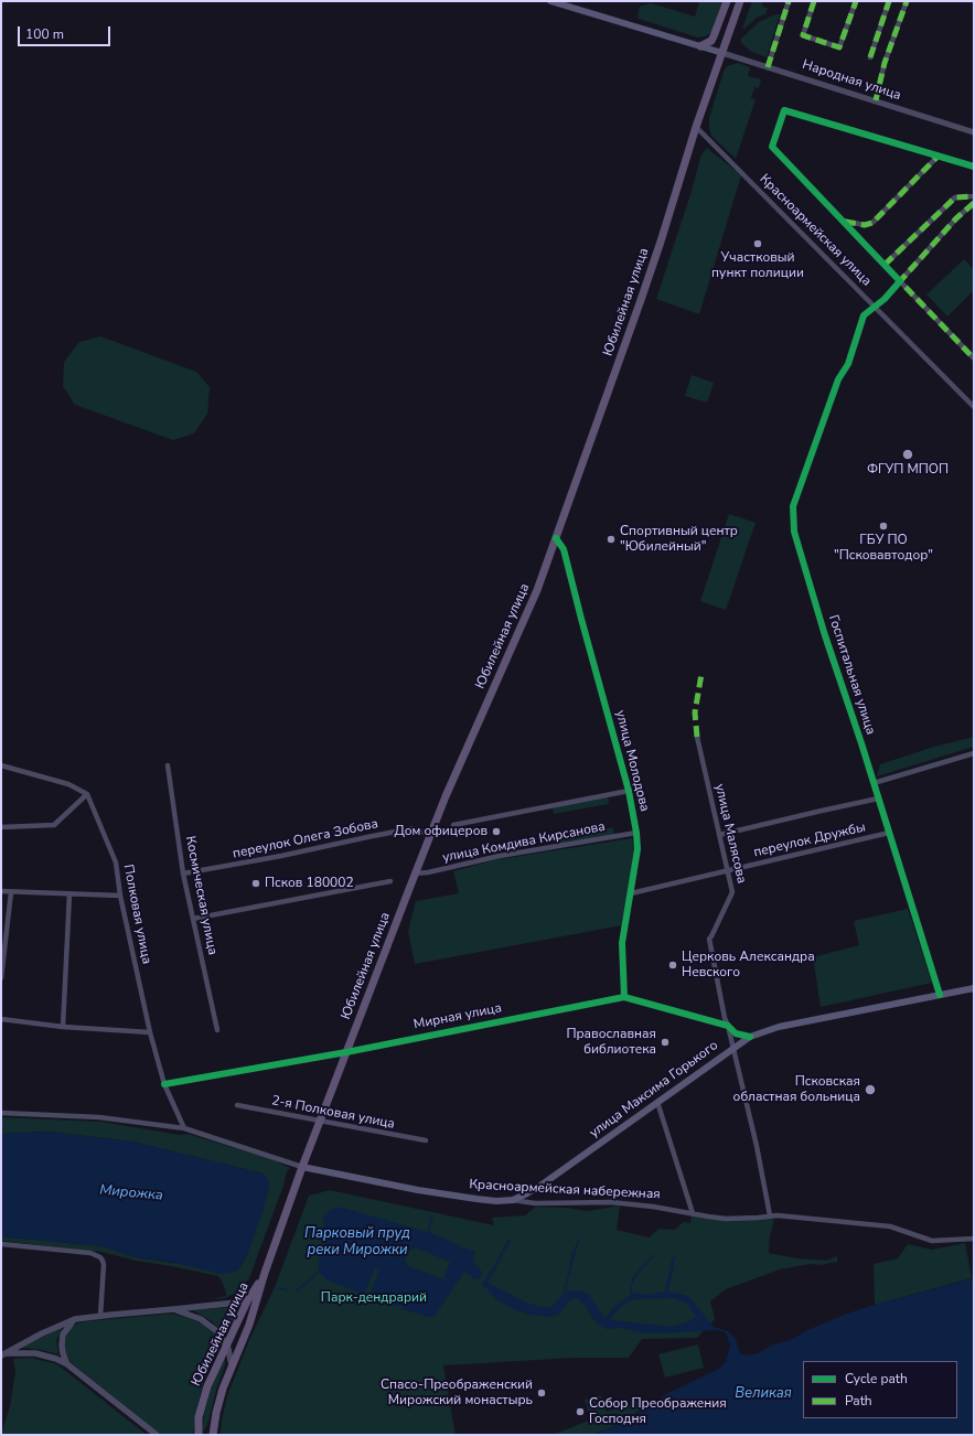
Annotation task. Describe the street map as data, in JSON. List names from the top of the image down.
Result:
{
  "streets": {
    "main road": ["Юбилейная улица", "улица Максима Горького", "Красноармейская набережная"],
    "street": [
      "Народная улица",
      "Красноармейская улица",
      "Госпитальная улица",
      "улица Молодова",
      "улица Малясова",
      "переулок Олега Зобова",
      "переулок Дружбы",
      "улица Комдива Кирсанова",
      "Космическая улица",
      "Полковая улица",
      "Мирная улица",
      "2-я Полковая улица"
    ]
  },
  "crossings": [
    ["Народная улица", "Юбилейная улица"],
    ["Красноармейская улица", "Юбилейная улица"],
    ["Юбилейная улица", "улица Молодова"],
    ["Юбилейная улица", "переулок Олега Зобова"],
    ["Юбилейная улица", "улица Комдива Кирсанова"],
    ["Юбилейная улица", "Мирная улица"],
    ["Юбилейная улица", "2-я Полковая улица"],
    ["Юбилейная улица", "Красноармейская набережная"],
    ["Госпитальная улица", "переулок Дружбы"],
    ["Госпитальная улица", "улица Максима Горького"],
    ["улица Молодова", "переулок Дружбы"],
    ["улица Молодова", "улица Комдива Кирсанова"],
    ["улица Молодова", "Мирная улица"],
    ["улица Малясова", "переулок Дружбы"],
    ["улица Малясова", "Мирная улица"],
    ["улица Малясова", "улица Максима Горького"],
    ["улица Малясова", "Красноармейская набережная"],
    ["переулок Олега Зобова", "Космическая улица"],
    ["Полковая улица", "Мирная улица"],
    ["Полковая улица", "Красноармейская набережная"],
    ["Мирная улица", "улица Максима Горького"],
    ["улица Максима Горького", "Красноармейская набережная"]
  ],
  "water": ["Мирожка", "Парковый пруд реки Мирожки", "Великая"],
  "parks": ["Парк-дендрарий"],
  "places": [
    "Участковый пункт полиции",
    "ФГУП МПОП",
    "ГБУ ПО \"Псковавтодор\"",
    "Спортивный центр \"Юбилейный\"",
    "Дом офицеров",
    "Псков 180002",
    "Церковь Александра Невского",
    "Православная библиотека",
    "Псковская областная больница",
    "Спасо-Преображенский Мирожский монастырь",
    "Собор Преображения Господня"
  ],
  "legend": ["Cycle path", "Path"],
  "scale_bar": "100 m"
}
